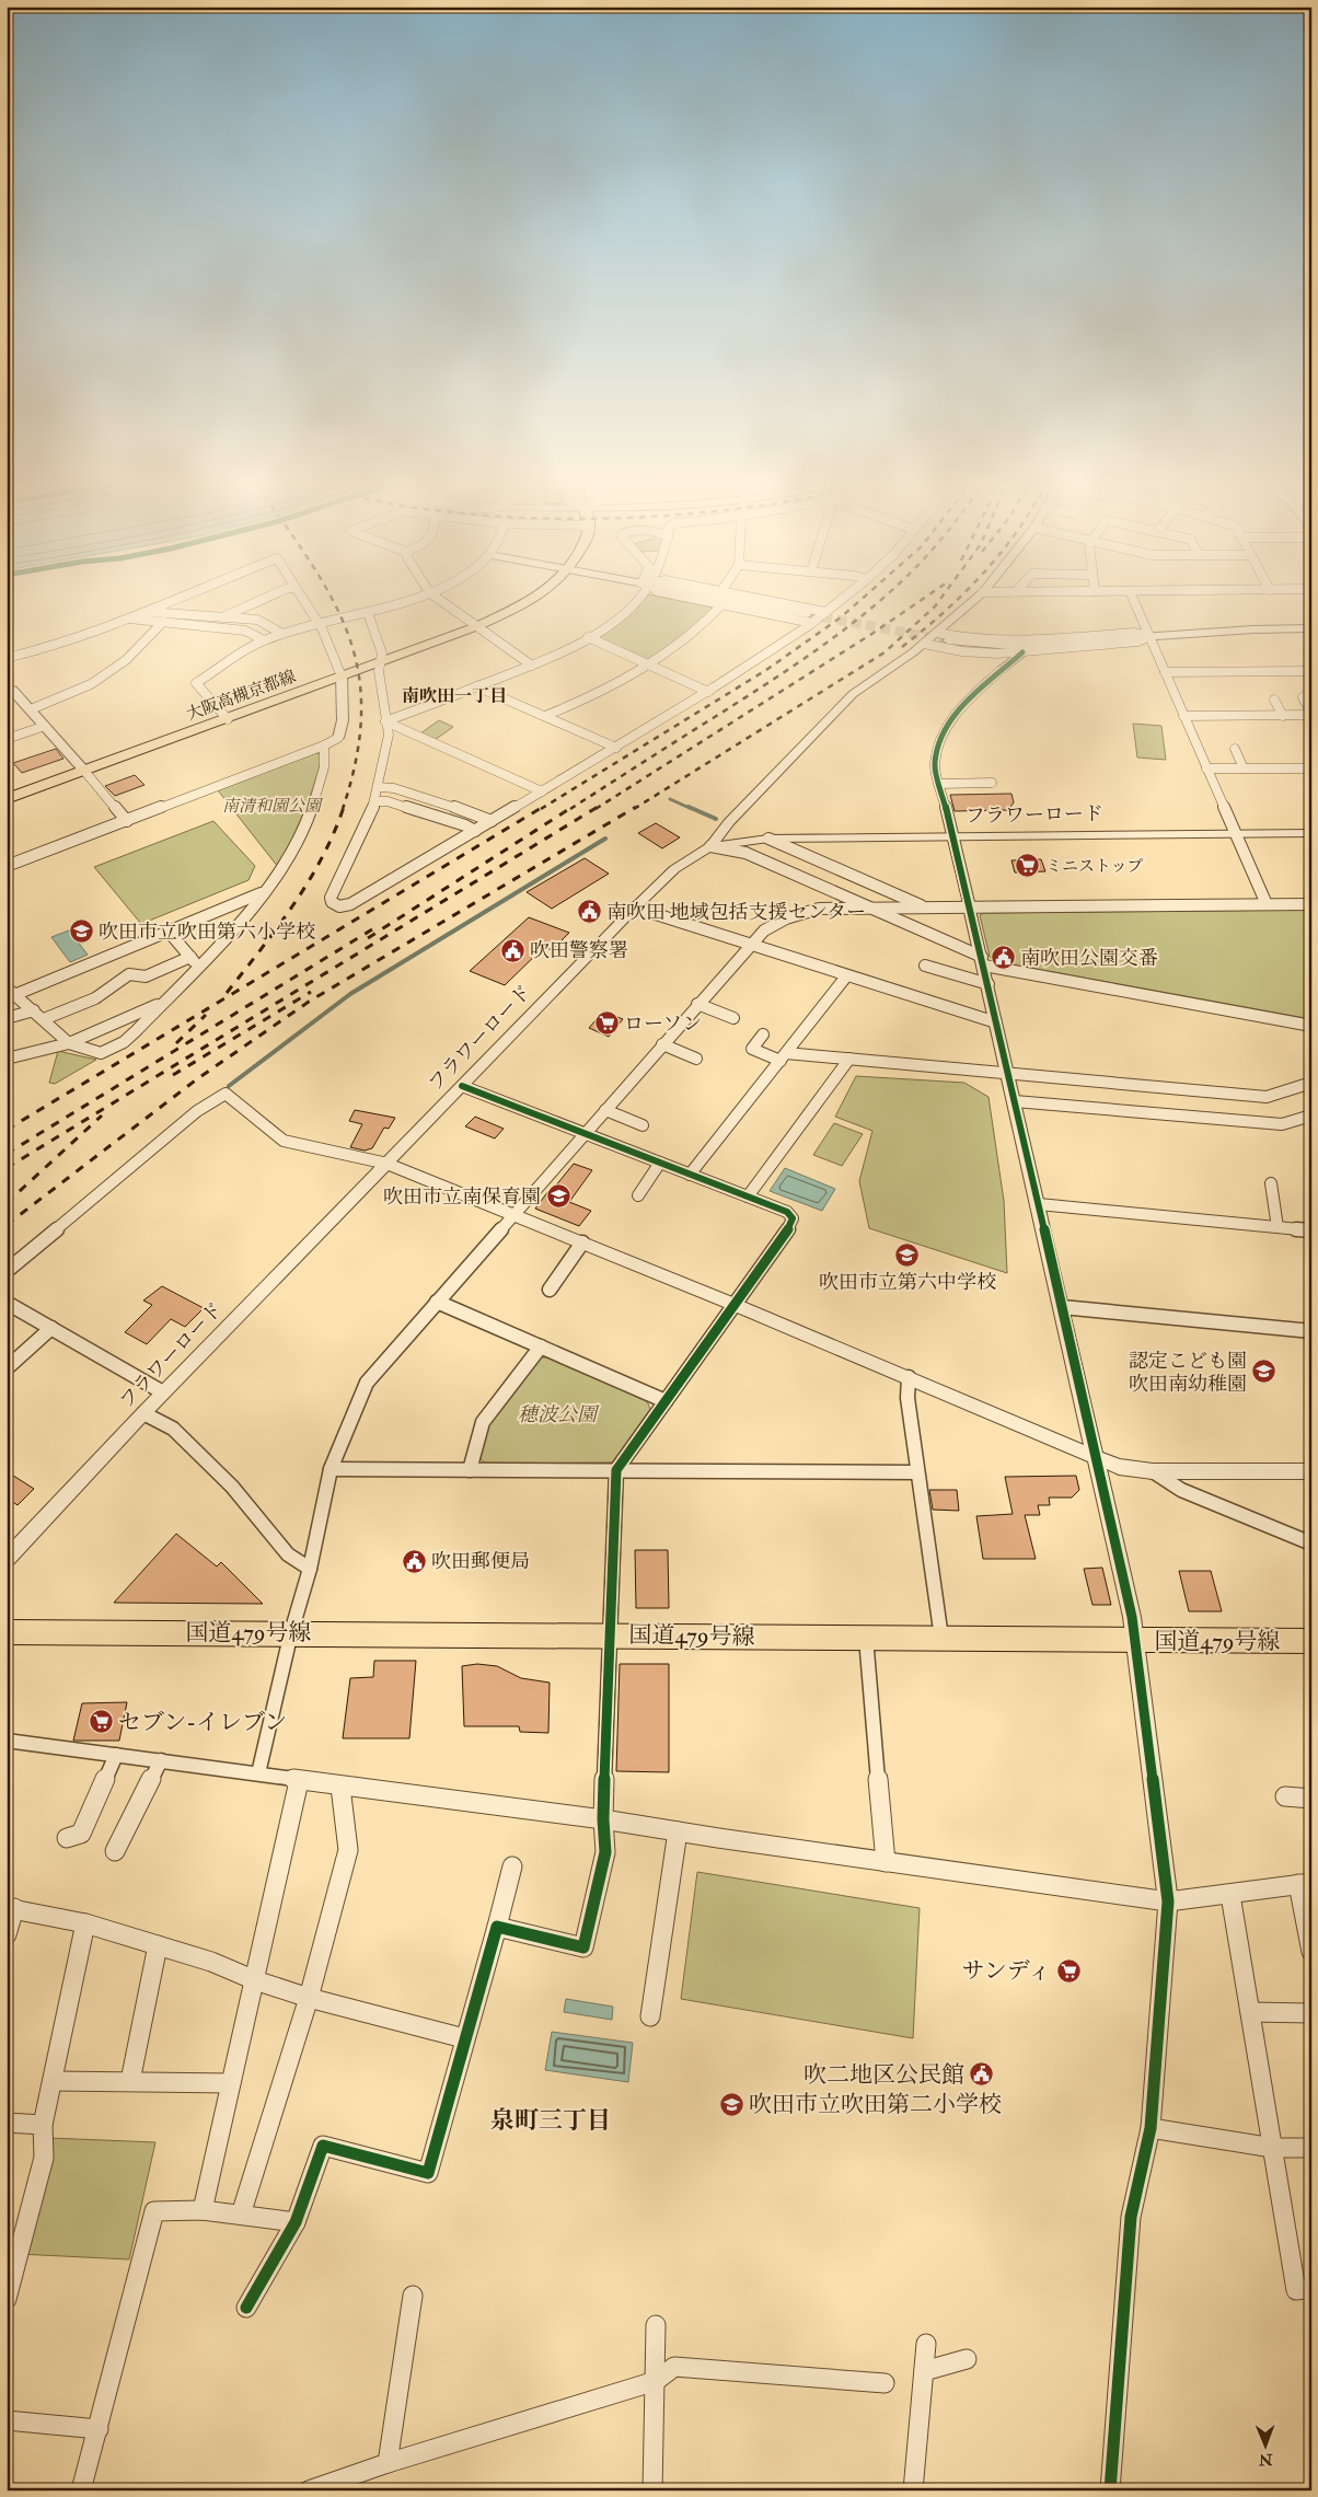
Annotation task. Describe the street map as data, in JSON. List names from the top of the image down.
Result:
{
  "streets": {
    "highway": ["国道479号線"],
    "main road": ["大阪高槻京都線"],
    "street": ["フラワーロード"]
  },
  "districts": ["南吹田一丁目", "泉町三丁目"],
  "parks": ["南清和園公園", "穂波公園"],
  "places": {
    "supermarket": [
      "ミニストップ",
      "ローソン",
      "セブン-イレブン",
      "サンディ"
    ],
    "public building": [
      "南吹田 地域包括支援センター",
      "吹田警察署",
      "南吹田公園交番",
      "吹田郵便局",
      "吹二地区公民館"
    ],
    "school or university": [
      "吹田市立吹田第六小学校",
      "吹田市立南保育園",
      "吹田市立第六中学校",
      "認定こども園 吹田南幼稚園",
      "吹田市立吹田第二小学校"
    ]
  },
  "north": "bottom"
}
